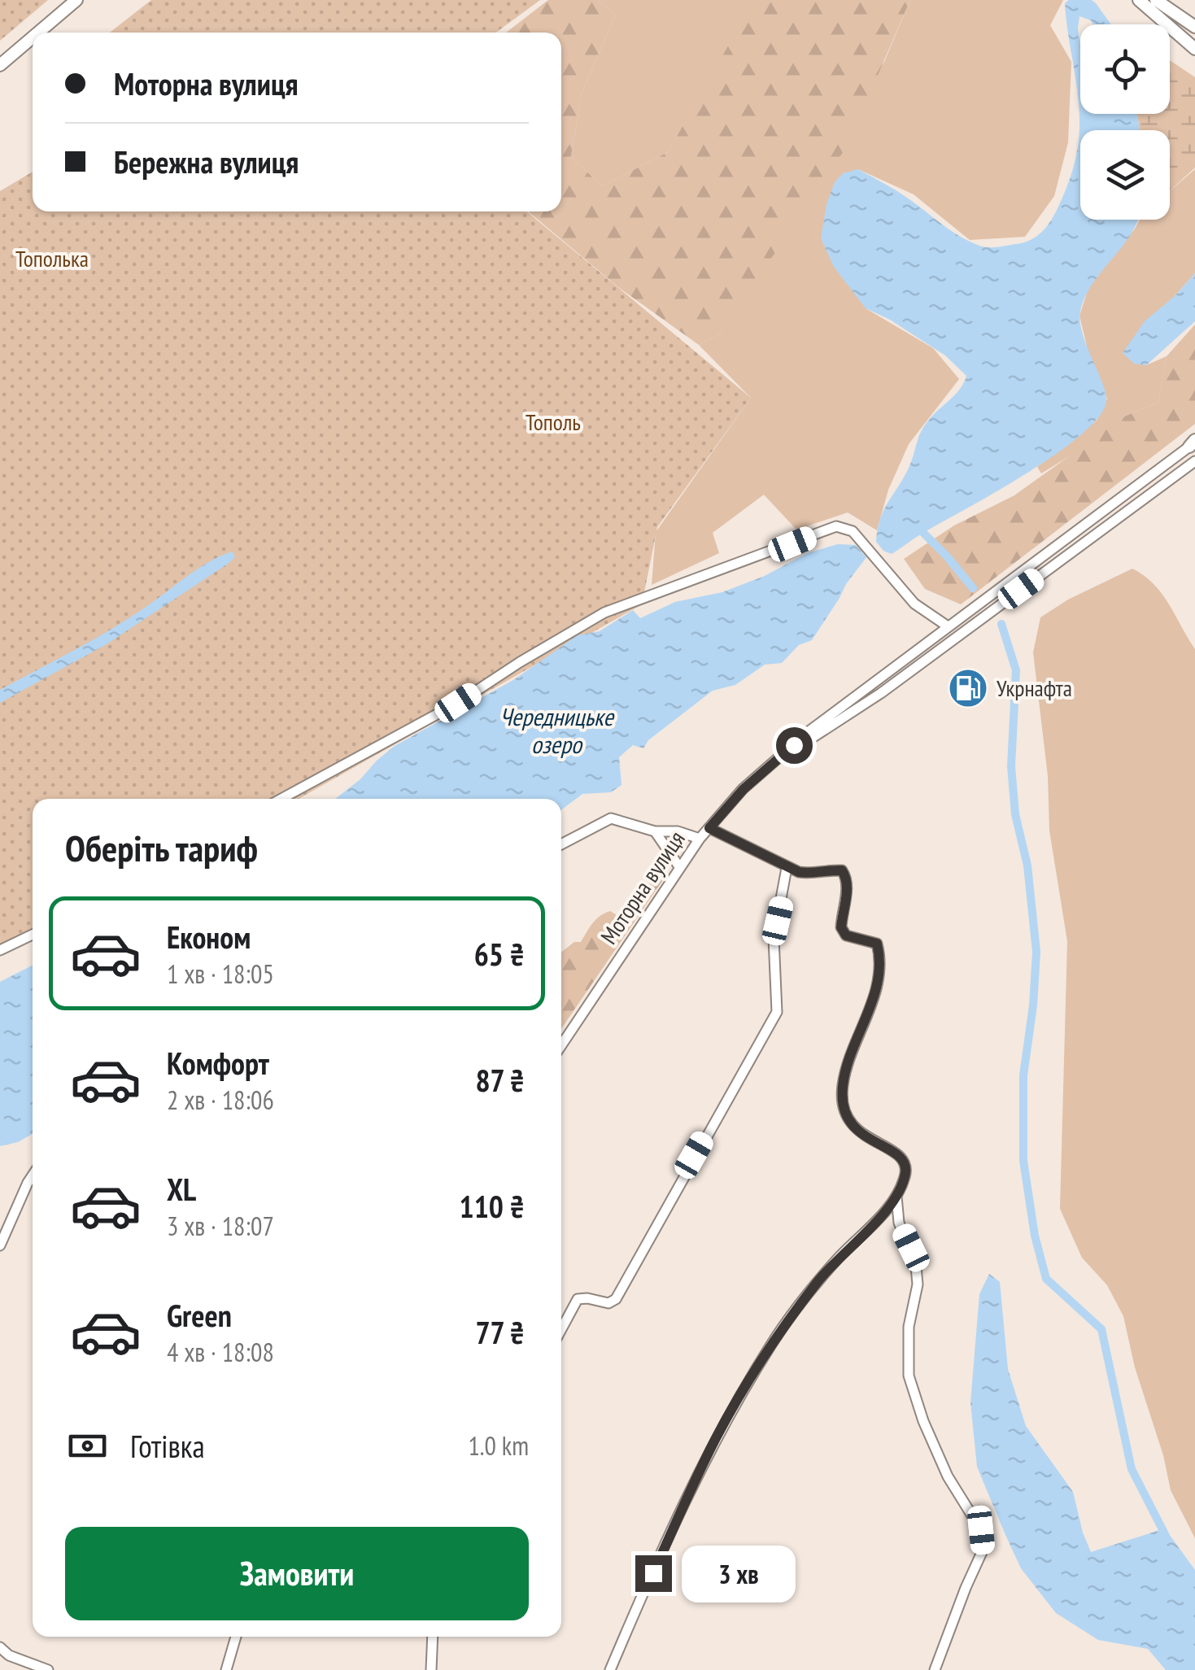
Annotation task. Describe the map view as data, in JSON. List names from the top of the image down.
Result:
{
  "streets": {
    "street": ["Моторна вулиця"]
  },
  "water": ["Чередницьке озеро"],
  "parks": ["Тополька", "Тополь"],
  "places": {
    "fuel station": ["Укрнафта"]
  },
  "page": {
    "banner": ["Моторна вулиця", "Бережна вулиця"],
    "heading": "Оберіть тариф",
    "list": [
      {
        "name": "Економ",
        "note": "1 хв · 18:05",
        "value": "65 ₴"
      },
      {
        "name": "Комфорт",
        "note": "2 хв · 18:06",
        "value": "87 ₴"
      },
      {
        "name": "XL",
        "note": "3 хв · 18:07",
        "value": "110 ₴"
      },
      {
        "name": "Green",
        "note": "4 хв · 18:08",
        "value": "77 ₴"
      }
    ],
    "pay": ["Готівка", "1.0 km"],
    "buttons": "Замовити",
    "bubble": "3 хв"
  }
}
